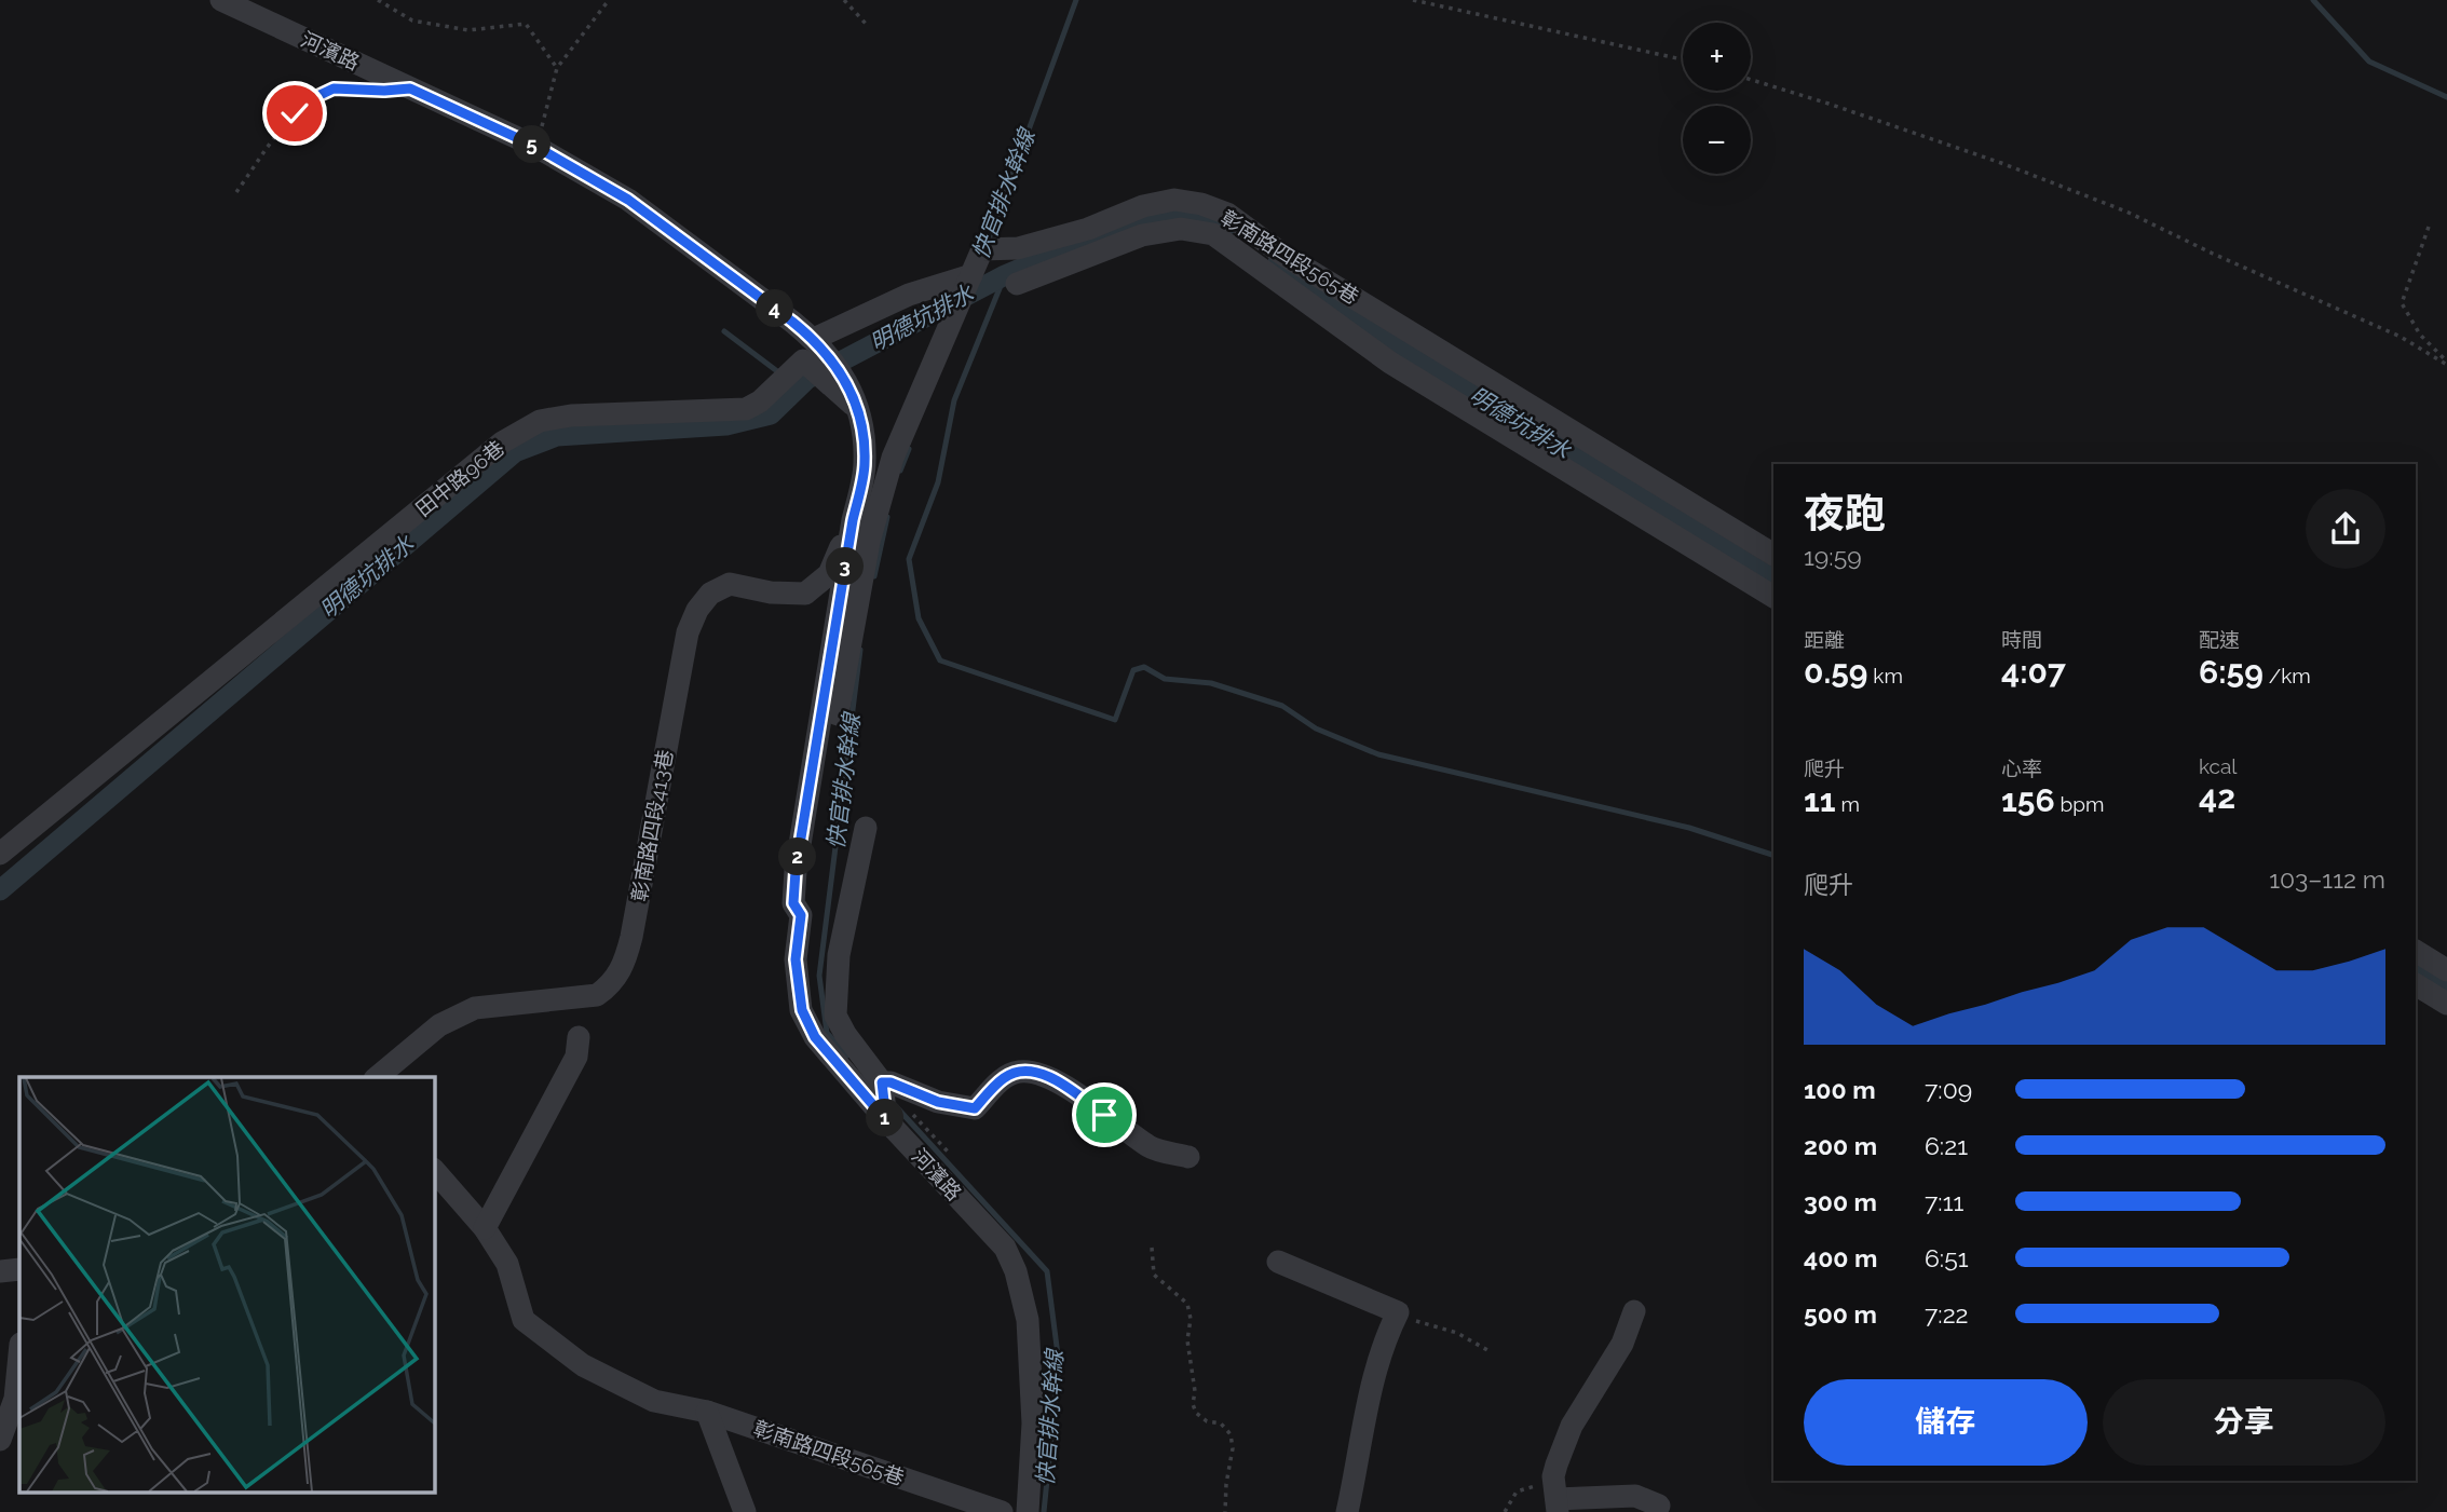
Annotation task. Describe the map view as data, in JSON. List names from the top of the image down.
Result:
{
  "streets": {
    "street": [
      "河濱路",
      "彰南路四段565巷",
      "田中路96巷",
      "彰南路四段413巷"
    ]
  },
  "crossings": [
    ["河濱路", "彰南路四段565巷"],
    ["河濱路", "田中路96巷"],
    ["河濱路", "彰南路四段413巷"]
  ],
  "water": ["快官排水幹線", "明德坑排水"],
  "page": {
    "map_buttons": ["+", "−"],
    "pins": [
      "5",
      "4",
      "3",
      "2",
      "1"
    ],
    "heading": ["夜跑", "19:59"],
    "stats": [
      ["距離", "0.59 km"],
      ["時間", "4:07"],
      ["配速", "6:59 /km"],
      ["爬升", "11 m"],
      ["心率", "156 bpm"],
      ["kcal", "42"]
    ],
    "chart": ["爬升", "103–112 m"],
    "list": [
      {
        "name": "100 m",
        "note": "7:09"
      },
      {
        "name": "200 m",
        "note": "6:21"
      },
      {
        "name": "300 m",
        "note": "7:11"
      },
      {
        "name": "400 m",
        "note": "6:51"
      },
      {
        "name": "500 m",
        "note": "7:22"
      }
    ],
    "buttons": ["儲存", "分享"]
  }
}
